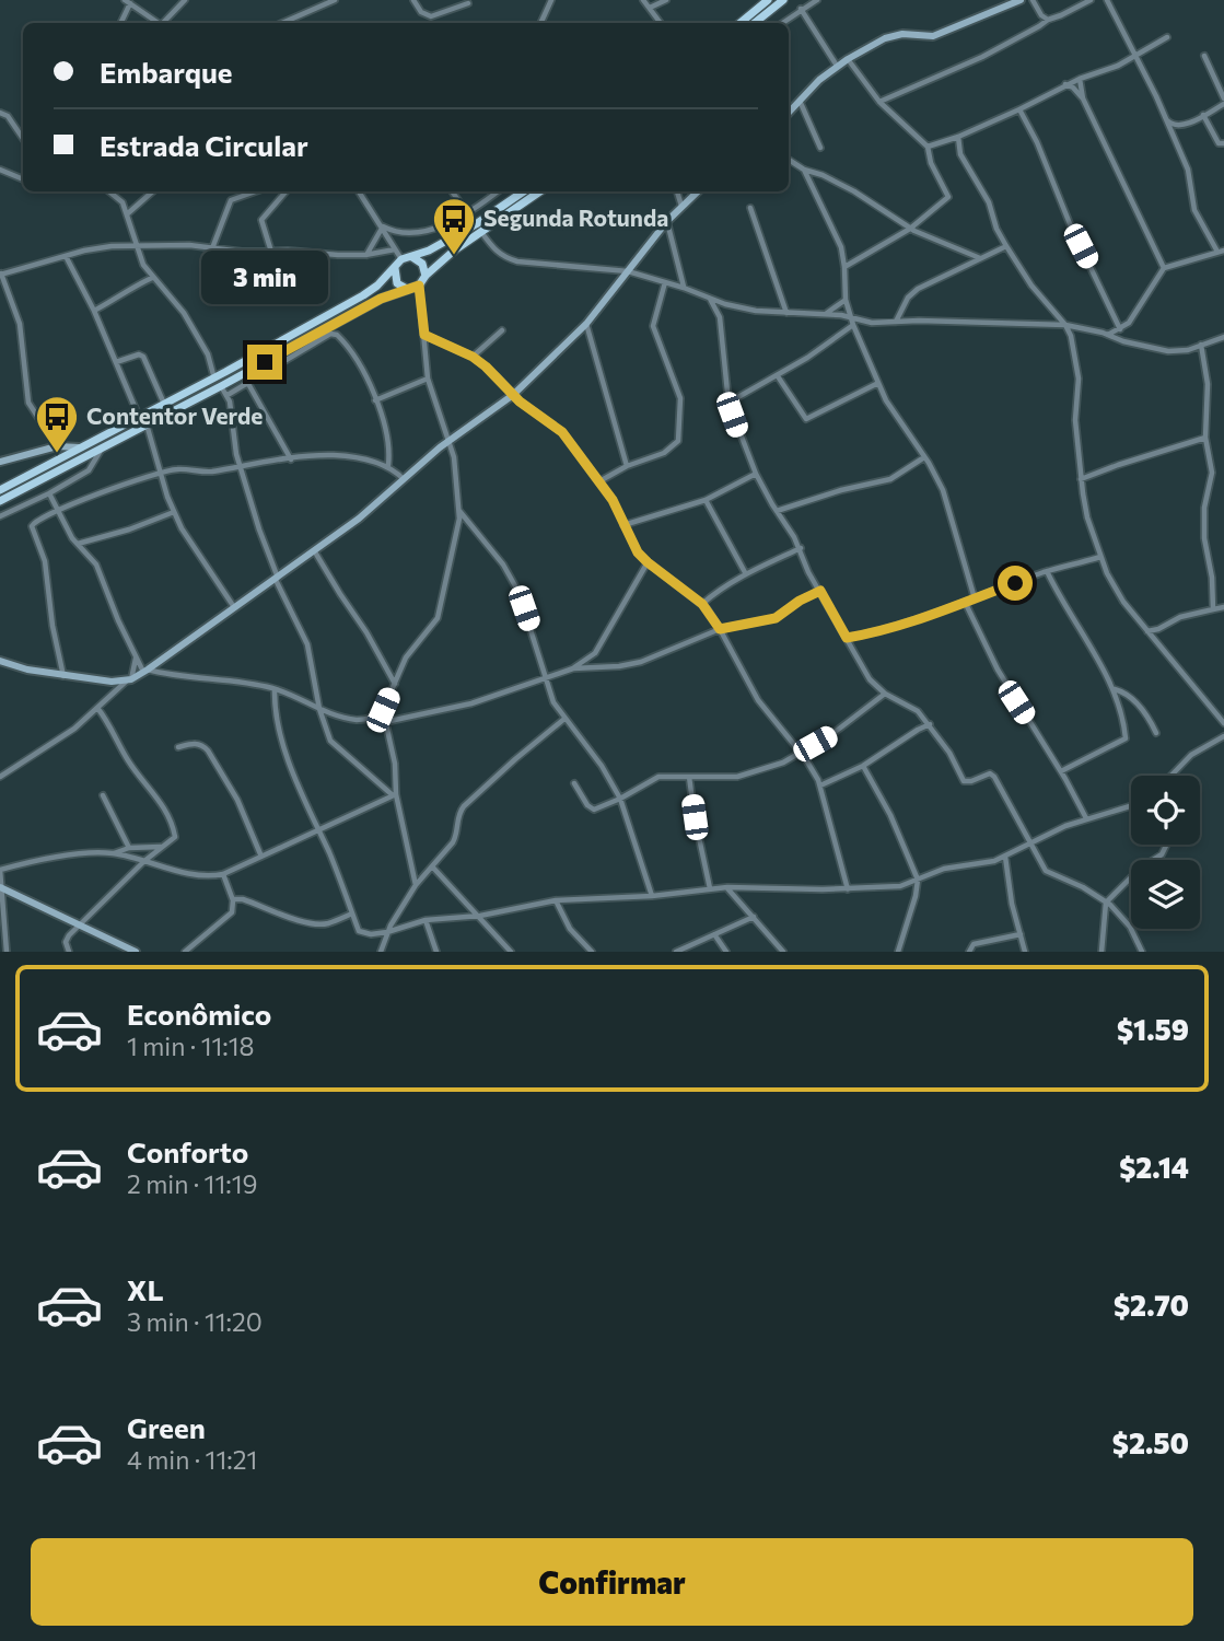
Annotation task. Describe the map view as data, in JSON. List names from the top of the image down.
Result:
{
  "places": {
    "bus stop": ["Segunda Rotunda", "Contentor Verde"]
  },
  "page": {
    "banner": ["Embarque", "Estrada Circular"],
    "bubble": "3 min",
    "list": [
      {
        "name": "Econômico",
        "note": "1 min · 11:18",
        "value": "$1.59"
      },
      {
        "name": "Conforto",
        "note": "2 min · 11:19",
        "value": "$2.14"
      },
      {
        "name": "XL",
        "note": "3 min · 11:20",
        "value": "$2.70"
      },
      {
        "name": "Green",
        "note": "4 min · 11:21",
        "value": "$2.50"
      }
    ],
    "buttons": "Confirmar"
  }
}
